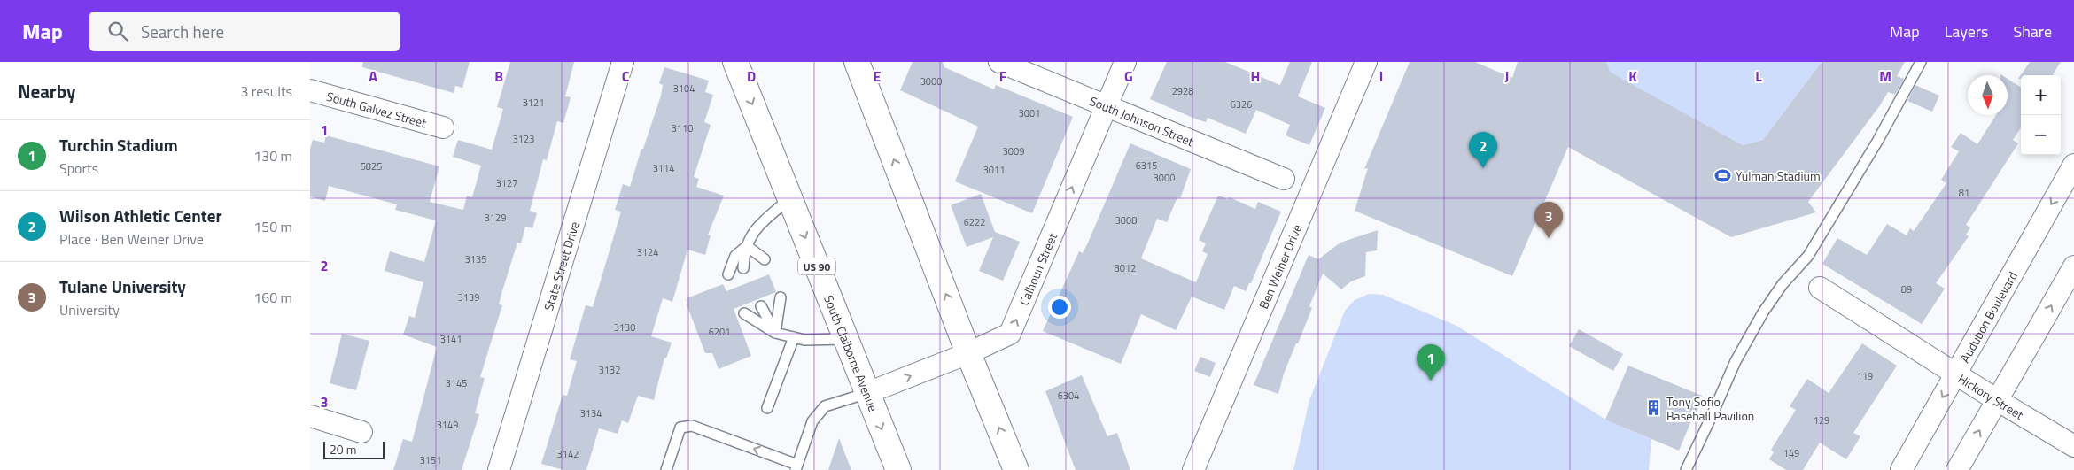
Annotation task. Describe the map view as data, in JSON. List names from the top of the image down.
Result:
{
  "streets": {
    "main road": ["US 90", "South Claiborne Avenue"],
    "street": [
      "South Galvez Street",
      "South Johnson Street",
      "State Street Drive",
      "Ben Weiner Drive",
      "Calhoun Street",
      "Audubon Boulevard",
      "Hickory Street"
    ]
  },
  "crossings": [
    ["South Johnson Street", "Calhoun Street"],
    ["Calhoun Street", "South Claiborne Avenue"],
    ["Audubon Boulevard", "Hickory Street"]
  ],
  "one_way": ["Calhoun Street"],
  "places": {
    "sports": ["Yulman Stadium"],
    "building": ["Tony Sofio Baseball Pavilion"]
  },
  "house_numbers": [
    "3000",
    "3104",
    "2928",
    "3121",
    "6326",
    "3001",
    "3110",
    "3123",
    "3009",
    "6315",
    "5825",
    "3114",
    "3011",
    "3000",
    "3127",
    "81",
    "3129",
    "3008",
    "6222",
    "3124",
    "3135",
    "3012",
    "89",
    "3139",
    "3130",
    "6201",
    "3141",
    "3132",
    "119",
    "3145",
    "6304",
    "3134",
    "129",
    "3149",
    "149",
    "3142",
    "3151"
  ],
  "scale_bar": "20 m",
  "north": "bottom",
  "page": {
    "header": "Map",
    "search": "Search here",
    "nav": ["Map", "Layers", "Share"],
    "heading": ["Nearby", "3 results"],
    "map_buttons": ["+", "−"],
    "list": [
      {
        "mark": "1",
        "name": "Turchin Stadium",
        "note": "Sports",
        "value": "130 m"
      },
      {
        "mark": "2",
        "name": "Wilson Athletic Center",
        "note": "Place · Ben Weiner Drive",
        "value": "150 m"
      },
      {
        "mark": "3",
        "name": "Tulane University",
        "note": "University",
        "value": "160 m"
      }
    ],
    "pins": ["2", "3", "1"],
    "scale": "20 m"
  },
  "grid": {
    "columns": [
      "A",
      "B",
      "C",
      "D",
      "E",
      "F",
      "G",
      "H",
      "I",
      "J",
      "K",
      "L",
      "M"
    ],
    "rows": ["1", "2", "3"]
  }
}
